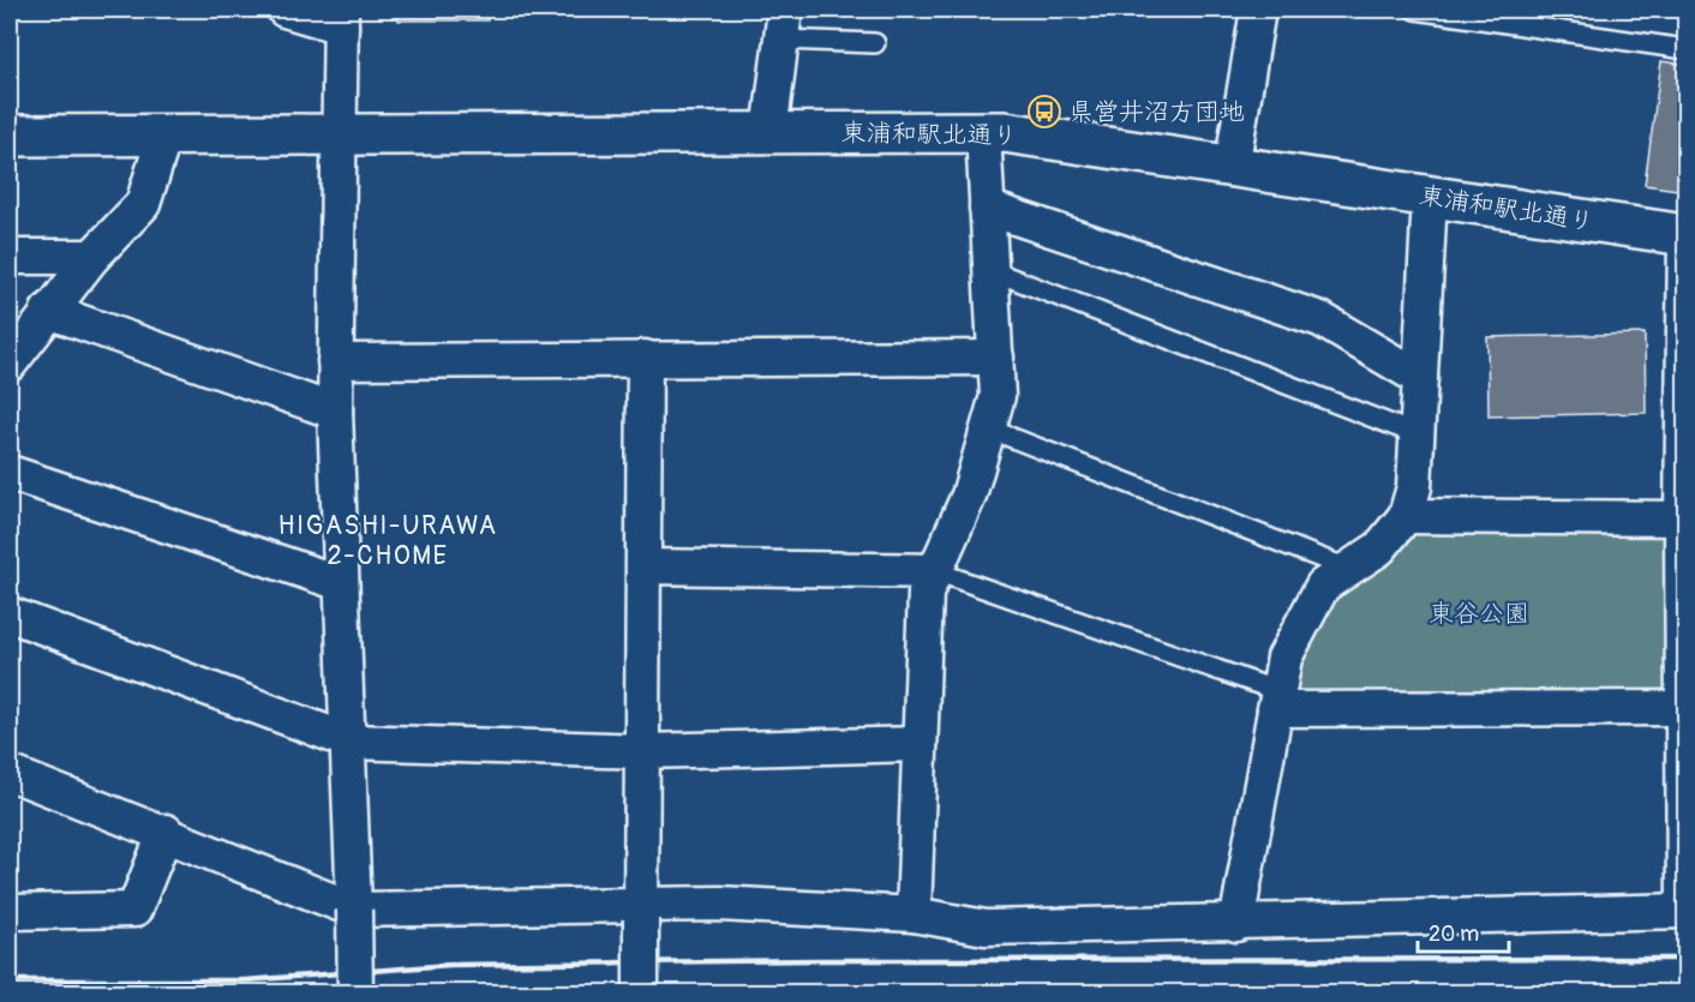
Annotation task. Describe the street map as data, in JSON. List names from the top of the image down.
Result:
{
  "streets": {
    "street": ["東浦和駅北通り"]
  },
  "districts": ["HIGASHI-URAWA 2-CHOME"],
  "parks": ["東谷公園"],
  "places": {
    "bus stop": ["県営井沼方団地"]
  },
  "scale_bar": "20 m"
}
